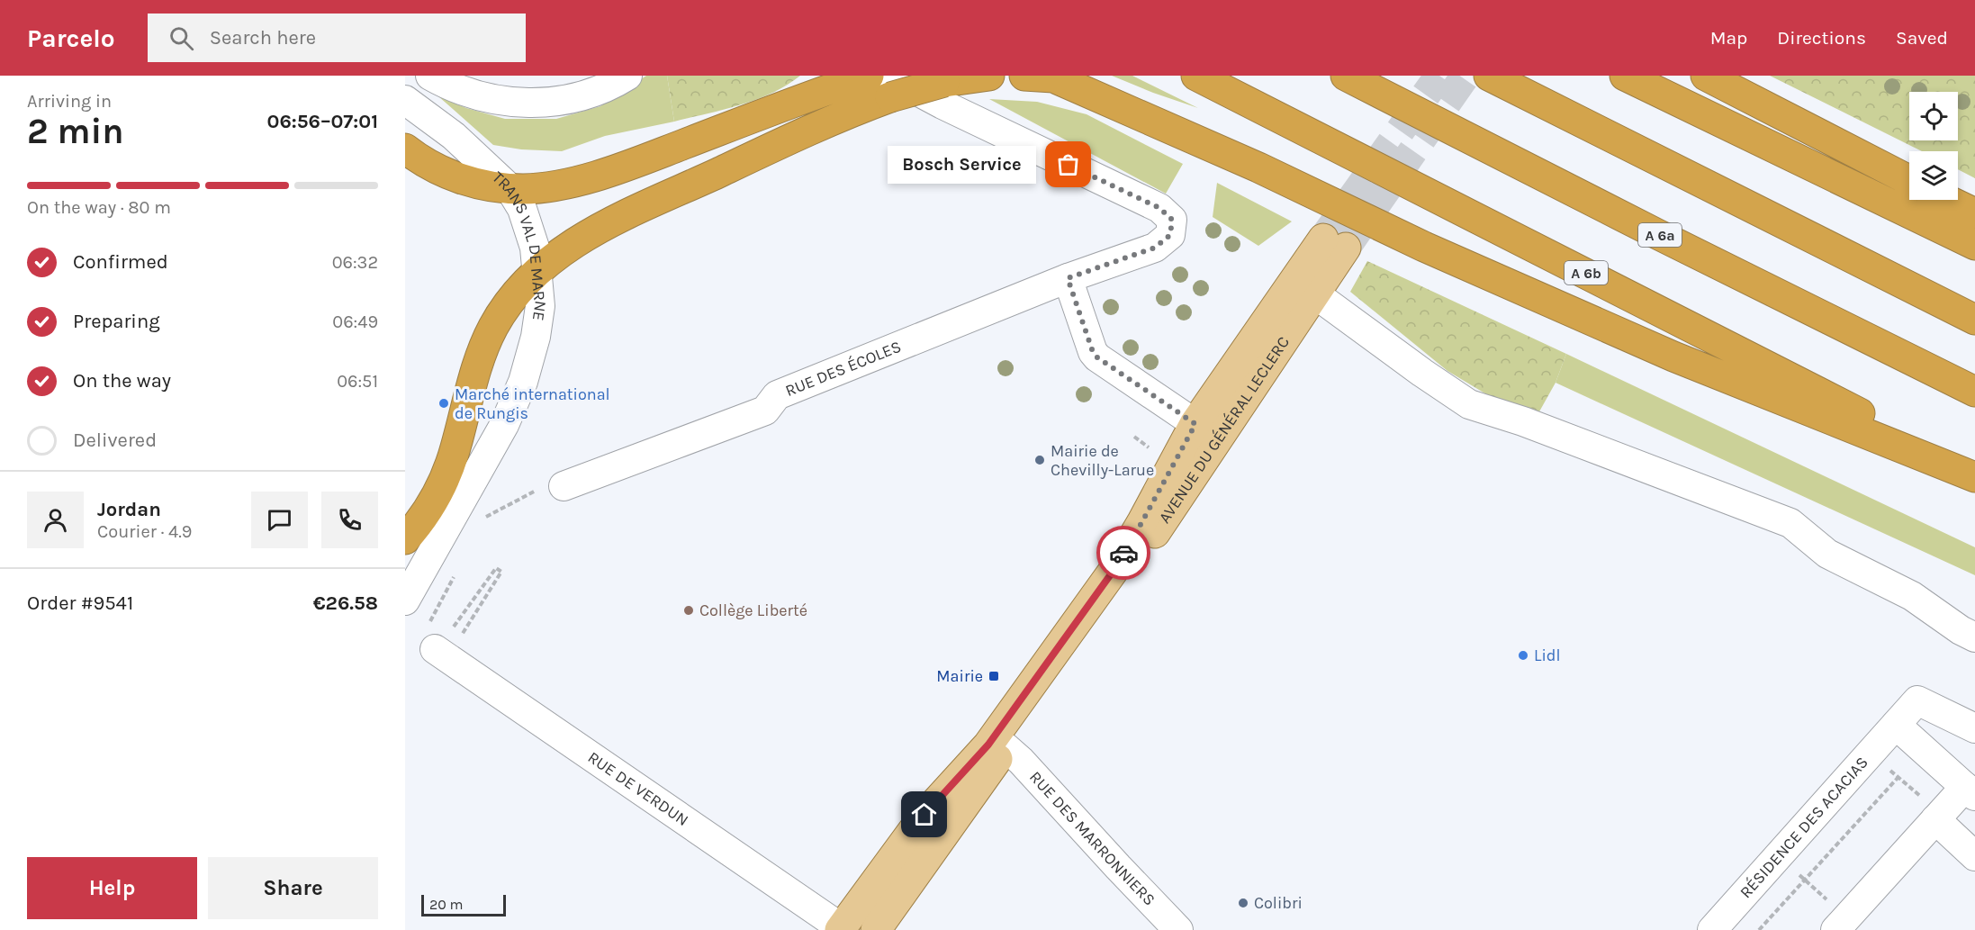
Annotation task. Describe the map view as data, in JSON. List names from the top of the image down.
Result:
{
  "streets": {
    "highway": ["A 6a", "A 6b"],
    "main road": ["AVENUE DU GÉNÉRAL LECLERC"],
    "street": [
      "TRANS VAL DE MARNE",
      "RUE DES ÉCOLES",
      "RUE DE VERDUN",
      "RÉSIDENCE DES ACACIAS",
      "RUE DES MARRONNIERS"
    ]
  },
  "crossings": [
    ["AVENUE DU GÉNÉRAL LECLERC", "RUE DES MARRONNIERS"]
  ],
  "places": {
    "other": [
      "Bosch Service",
      "Marché international de Rungis",
      "Mairie de Chevilly-Larue",
      "Collège Liberté",
      "Lidl",
      "Colibri"
    ],
    "transit": ["Mairie"]
  },
  "scale_bar": "20 m",
  "page": {
    "header": "Parcelo",
    "search": "Search here",
    "nav": ["Map", "Directions", "Saved"],
    "heading": ["2 min", "Arriving in", "06:56–07:01"],
    "panel": [
      "Jordan",
      "Courier · 4.9",
      "Order #9541",
      "€26.58"
    ],
    "bubble": "Bosch Service",
    "bar": "On the way · 80 m",
    "list": [
      ["Confirmed", "06:32"],
      ["Preparing", "06:49"],
      ["On the way", "06:51"],
      "Delivered"
    ],
    "buttons": ["Help", "Share"],
    "scale": "20 m"
  }
}
